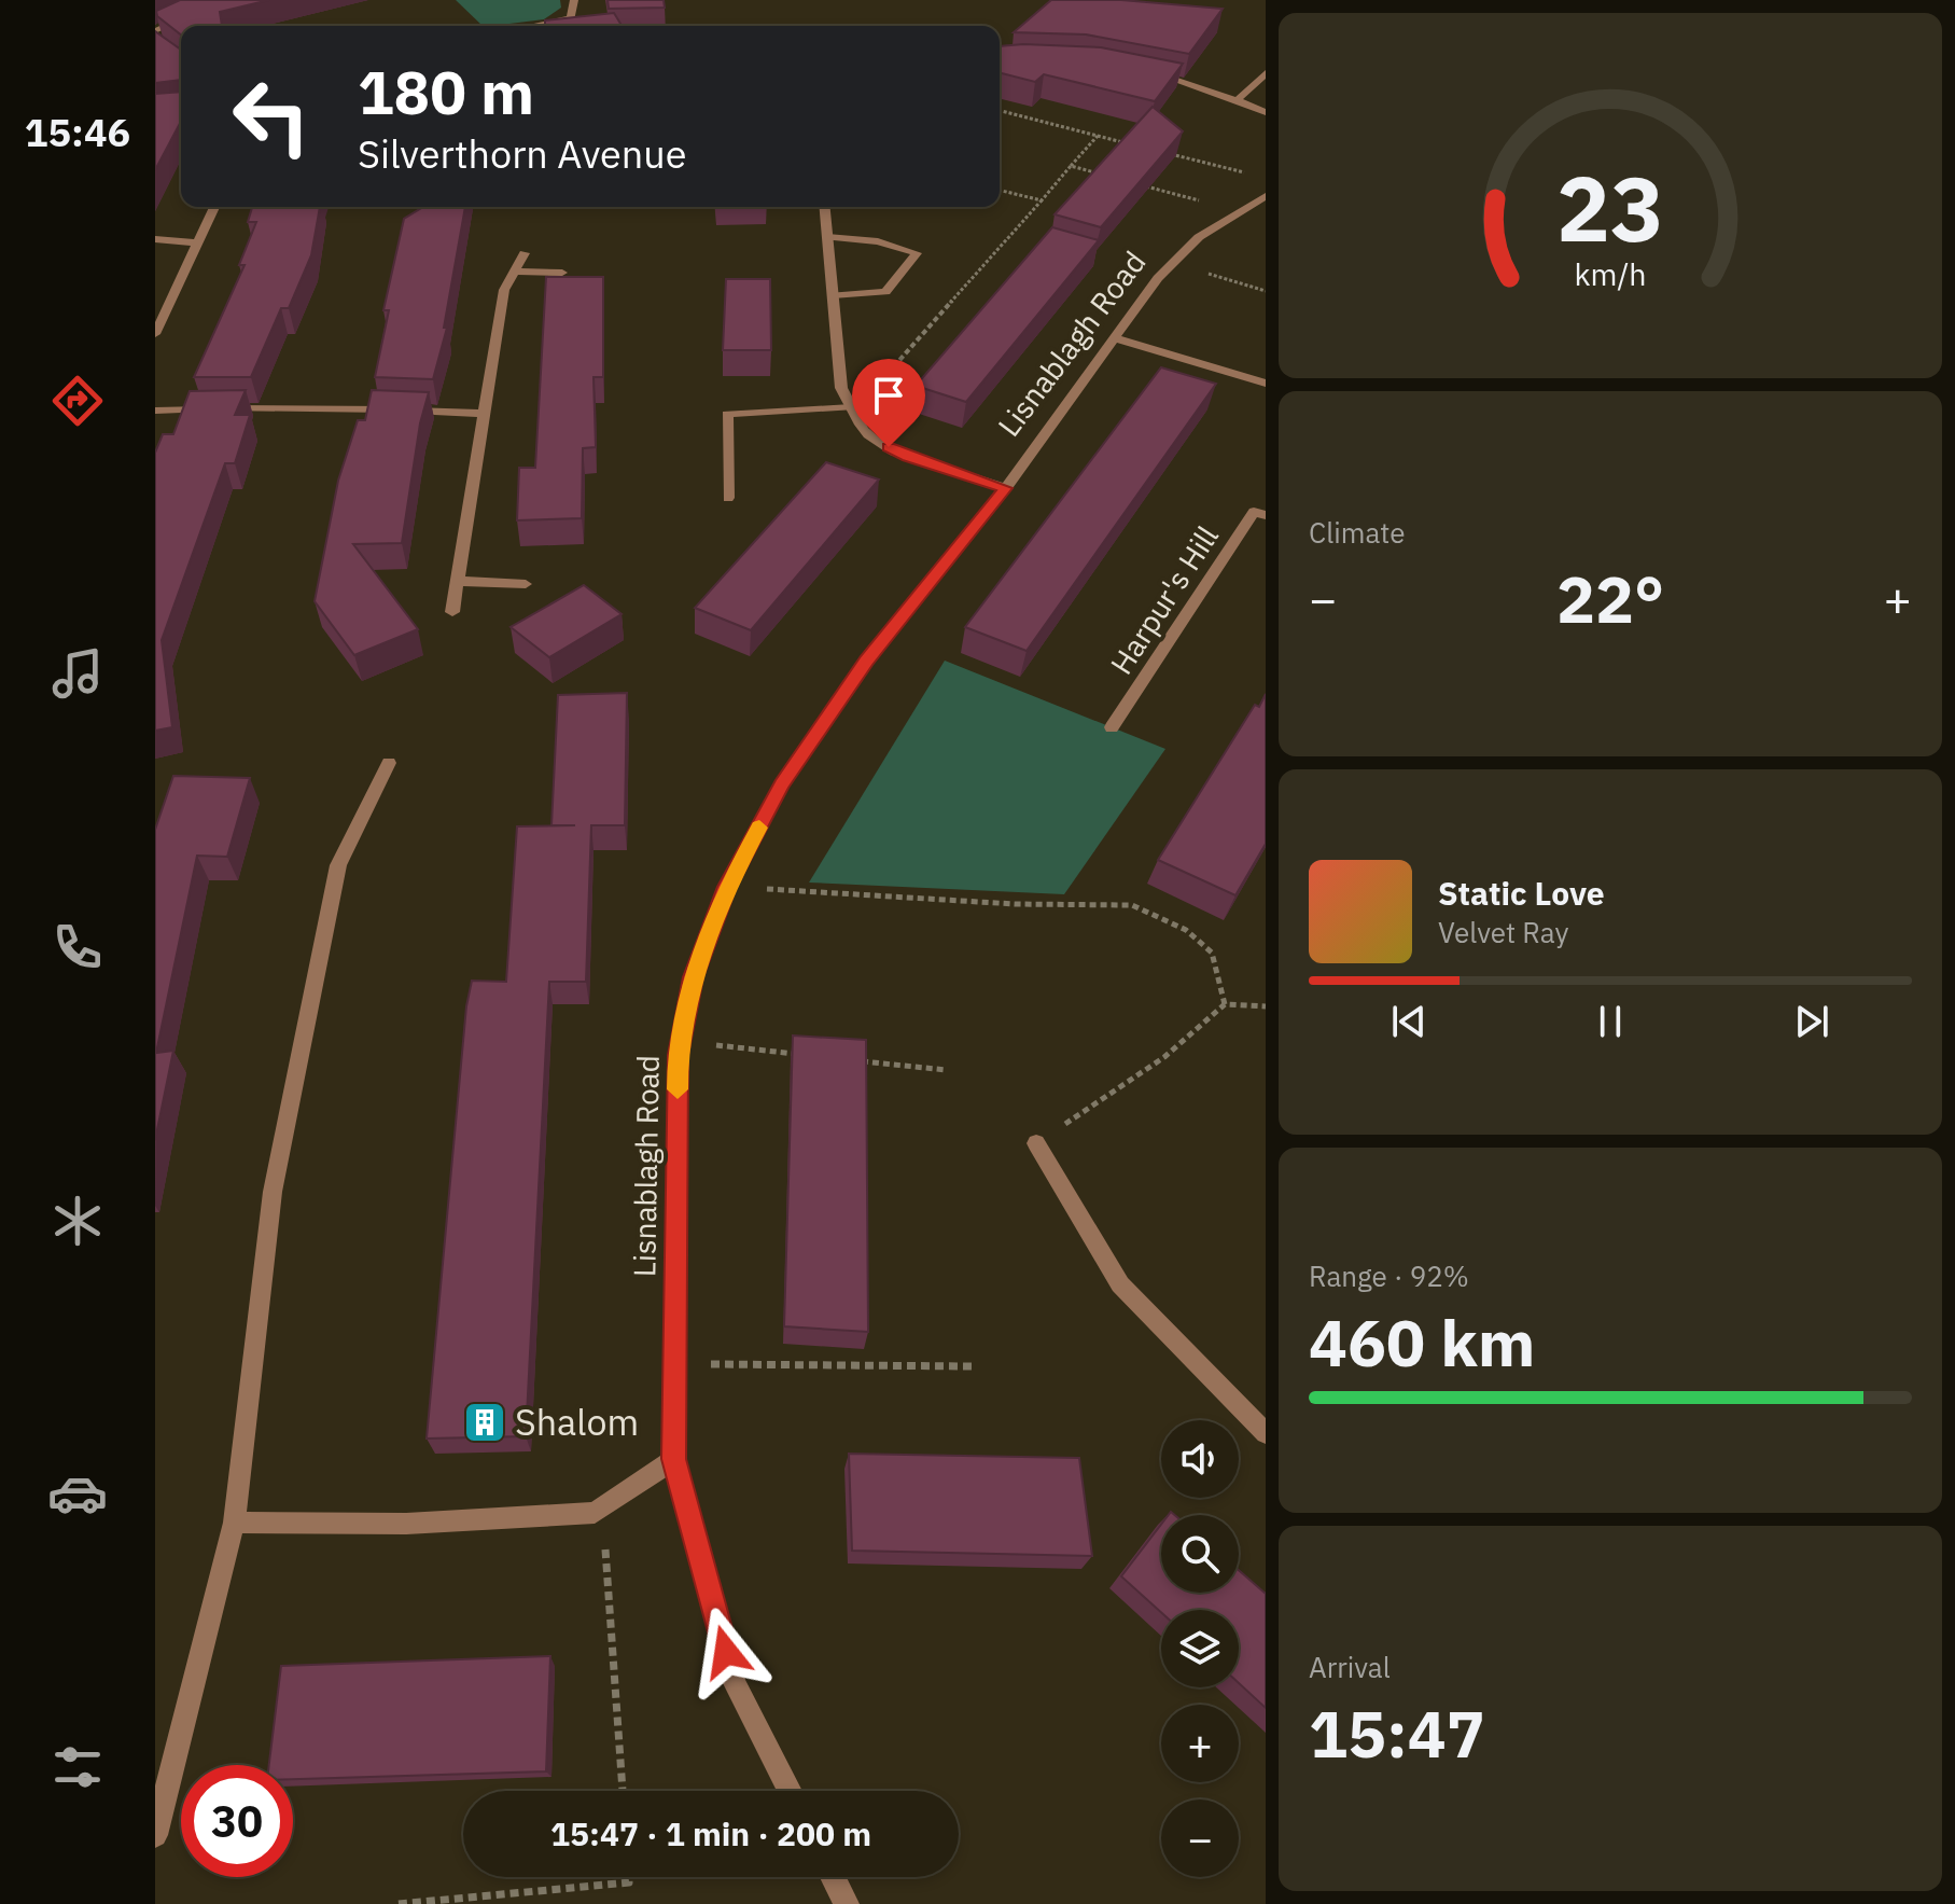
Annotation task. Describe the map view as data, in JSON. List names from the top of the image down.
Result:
{
  "streets": {
    "street": ["Lisnablagh Road", "Harpur's Hill"]
  },
  "places": {
    "building": ["Shalom"]
  },
  "page": {
    "tabs": "15:46",
    "turn": ["180 m", "Silverthorn Avenue"],
    "tile": [
      "Climate",
      ["Range · 92%", "460 km"],
      ["Arrival", "15:47"]
    ],
    "heat": ["−", "22°", "+"],
    "song": ["Static Love", "Velvet Ray"],
    "map_buttons": ["+", "−"],
    "limit": "30",
    "trip": "15:47 · 1 min · 200 m",
    "gauge": ["23", "km/h"]
  }
}
